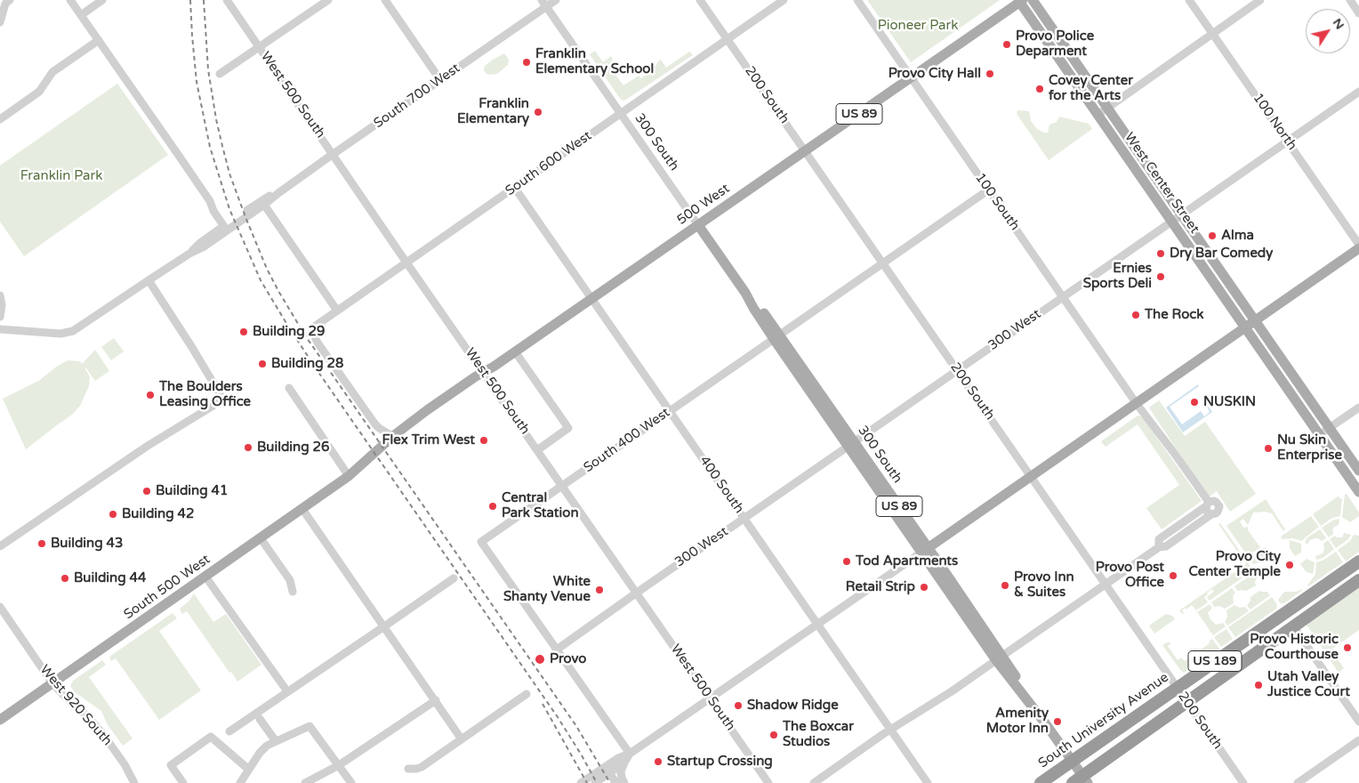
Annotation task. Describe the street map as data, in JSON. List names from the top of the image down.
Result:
{
  "streets": {
    "highway": ["US 189", "South University Avenue"],
    "main road": [
      "US 89",
      "300 South",
      "West Center Street",
      "500 West",
      "South 500 West"
    ],
    "street": [
      "West 500 South",
      "200 South",
      "South 700 West",
      "100 North",
      "South 600 West",
      "100 South",
      "300 West",
      "South 400 West",
      "400 South",
      "West 920 South"
    ]
  },
  "crossings": [
    ["West 500 South", "South 700 West"],
    ["West 500 South", "South 600 West"],
    ["West 500 South", "500 West"],
    ["West 500 South", "300 West"],
    ["West 500 South", "South 400 West"],
    ["200 South", "South 600 West"],
    ["200 South", "500 West"],
    ["200 South", "300 West"],
    ["200 South", "South 400 West"],
    ["200 South", "US 189"],
    ["200 South", "South University Avenue"],
    ["South 700 West", "300 South"],
    ["100 North", "300 West"],
    ["300 South", "South 600 West"],
    ["300 South", "500 West"],
    ["300 South", "300 West"],
    ["300 South", "South 400 West"],
    ["300 South", "US 189"],
    ["300 South", "South University Avenue"],
    ["South 600 West", "400 South"],
    ["South 600 West", "South 500 West"],
    ["West Center Street", "500 West"],
    ["West Center Street", "300 West"],
    ["100 South", "500 West"],
    ["100 South", "300 West"],
    ["100 South", "South 400 West"],
    ["500 West", "400 South"],
    ["500 West", "South 500 West"],
    ["300 West", "South 400 West"],
    ["300 West", "400 South"],
    ["South 400 West", "400 South"],
    ["South 500 West", "West 920 South"]
  ],
  "parks": ["Pioneer Park", "Franklin Park"],
  "places": [
    "Provo Police Deparment",
    "Franklin Elementary School",
    "Provo City Hall",
    "Covey Center for the Arts",
    "Franklin Elementary",
    "Alma",
    "Dry Bar Comedy",
    "Ernies Sports Deli",
    "The Rock",
    "Building 29",
    "Building 28",
    "The Boulders Leasing Office",
    "NUSKIN",
    "Flex Trim West",
    "Building 26",
    "Nu Skin Enterprise",
    "Building 41",
    "Central Park Station",
    "Building 42",
    "Building 43",
    "Tod Apartments",
    "Provo City Center Temple",
    "Provo Post Office",
    "Building 44",
    "Provo Inn & Suites",
    "Retail Strip",
    "White Shanty Venue",
    "Provo Historic Courthouse",
    "Provo",
    "Utah Valley Justice Court",
    "Shadow Ridge",
    "Amenity Motor Inn",
    "The Boxcar Studios",
    "Startup Crossing"
  ],
  "north": "top right"
}
